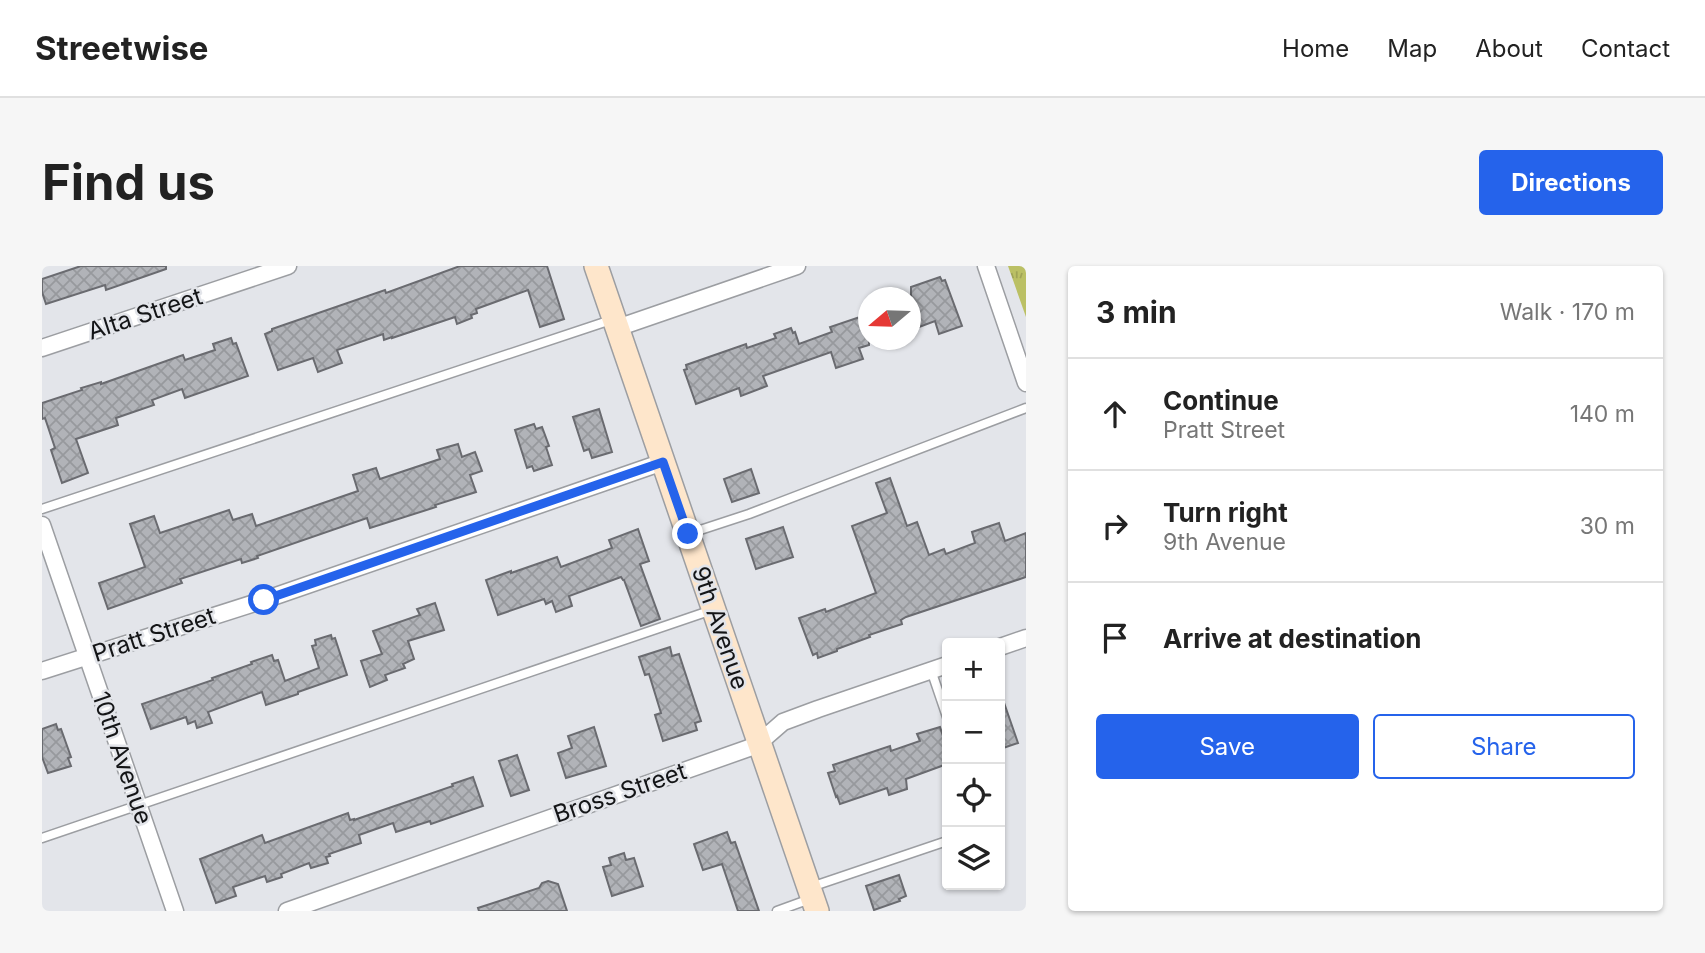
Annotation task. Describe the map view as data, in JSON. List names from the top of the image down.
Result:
{
  "streets": {
    "main road": ["9th Avenue"],
    "street": [
      "Alta Street",
      "Pratt Street",
      "10th Avenue",
      "Bross Street"
    ]
  },
  "crossings": [
    ["9th Avenue", "Pratt Street"],
    ["9th Avenue", "Bross Street"],
    ["Pratt Street", "10th Avenue"]
  ],
  "north": "left",
  "page": {
    "header": "Streetwise",
    "nav": [
      "Home",
      "Map",
      "About",
      "Contact"
    ],
    "buttons": [
      "Directions",
      ["Save", "Share"]
    ],
    "title": "Find us",
    "heading": ["3 min", "Walk · 170 m"],
    "list": [
      ["Continue", "Pratt Street", "140 m"],
      ["Turn right", "9th Avenue", "30 m"],
      "Arrive at destination"
    ],
    "map_buttons": ["+", "−"]
  }
}
